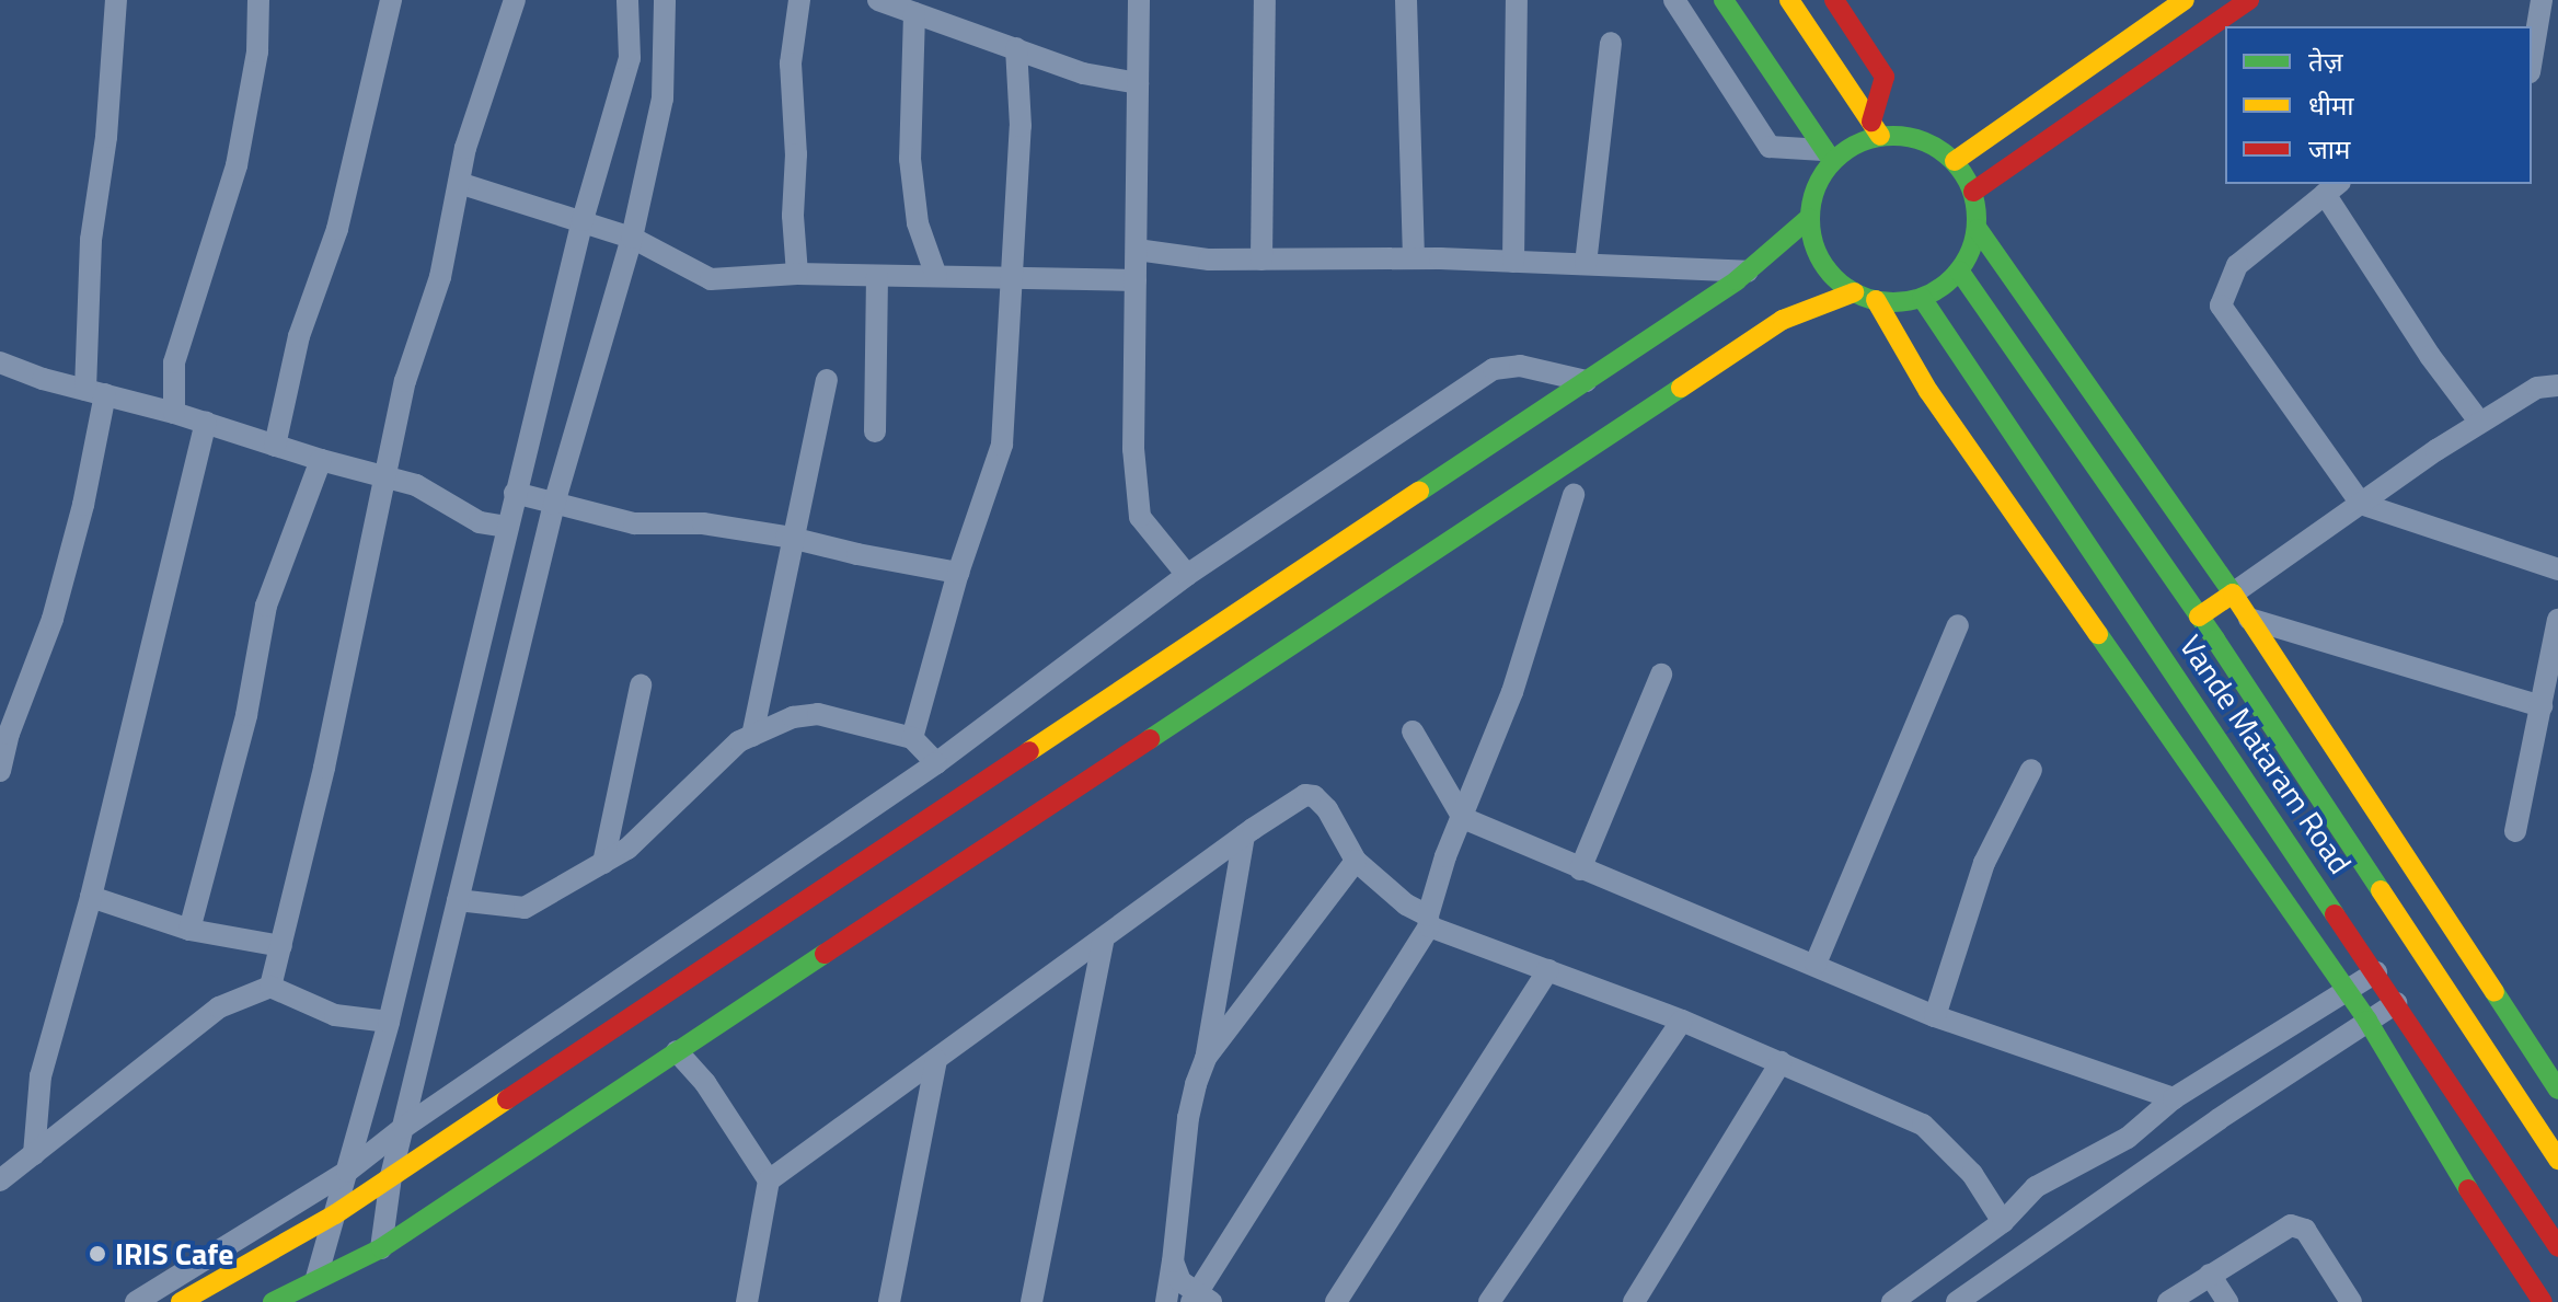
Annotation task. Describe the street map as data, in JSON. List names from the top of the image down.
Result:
{
  "streets": {
    "street": ["Vande Mataram Road"]
  },
  "places": ["IRIS Cafe"],
  "legend": ["तेज़", "धीमा", "जाम"]
}
